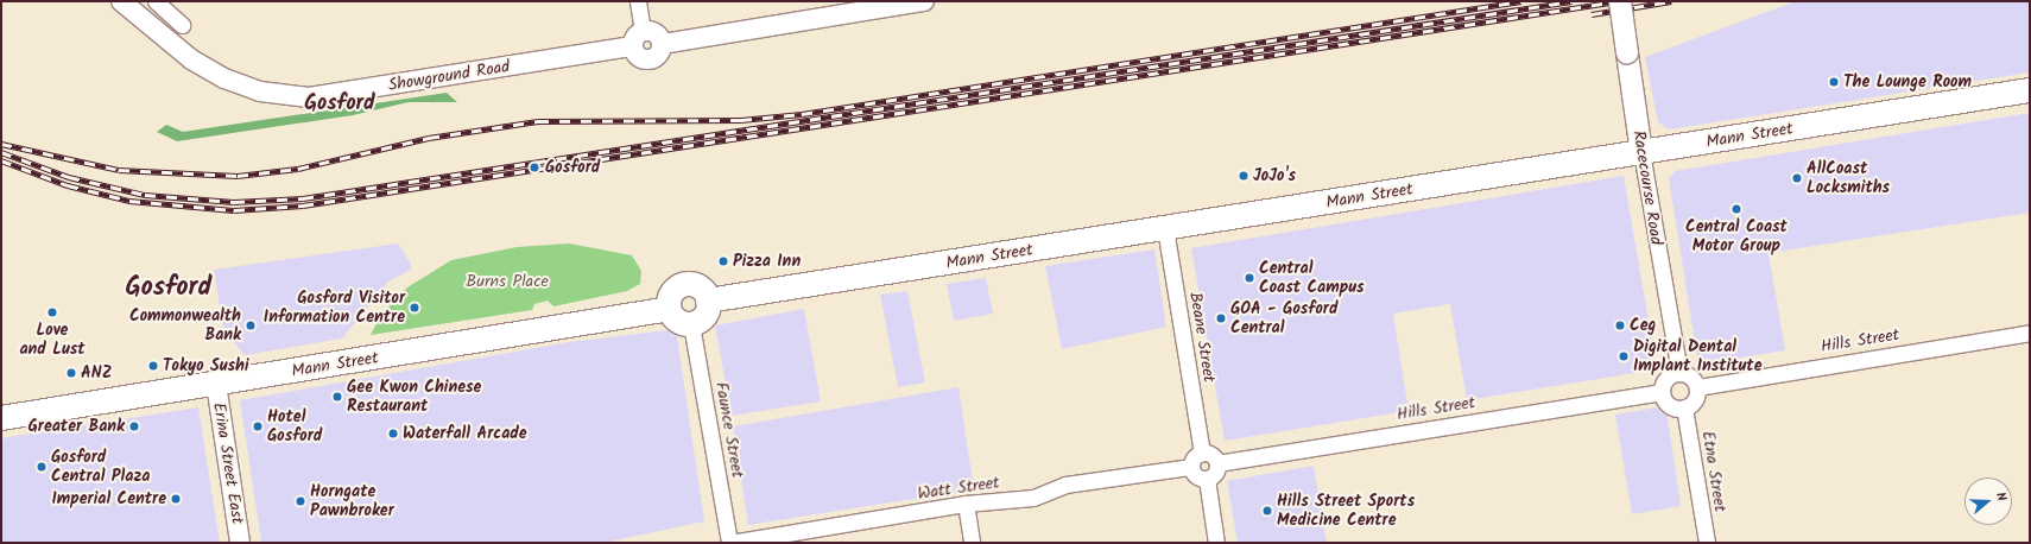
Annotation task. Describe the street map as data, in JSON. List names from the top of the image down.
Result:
{
  "streets": {
    "main road": ["Mann Street", "Racecourse Road"],
    "street": [
      "Showground Road",
      "Beane Street",
      "Hills Street",
      "Faunce Street",
      "Erina Street East",
      "Etna Street",
      "Watt Street"
    ]
  },
  "crossings": [
    ["Mann Street", "Racecourse Road"],
    ["Mann Street", "Beane Street"],
    ["Mann Street", "Faunce Street"],
    ["Mann Street", "Erina Street East"],
    ["Racecourse Road", "Hills Street"],
    ["Racecourse Road", "Etna Street"],
    ["Beane Street", "Hills Street"],
    ["Beane Street", "Watt Street"],
    ["Hills Street", "Etna Street"],
    ["Hills Street", "Watt Street"],
    ["Faunce Street", "Watt Street"]
  ],
  "districts": ["Gosford", "Gosford"],
  "parks": ["Burns Place"],
  "places": [
    "The Lounge Room",
    "Gosford",
    "JoJo's",
    "AllCoast Locksmiths",
    "Central Coast Motor Group",
    "Pizza Inn",
    "Central Coast Campus",
    "Gosford Visitor Information Centre",
    "Love and Lust",
    "GOA - Gosford Central",
    "Commonwealth Bank",
    "Ceg",
    "Digital Dental Implant Institute",
    "Tokyo Sushi",
    "ANZ",
    "Gee Kwon Chinese Restaurant",
    "Greater Bank",
    "Hotel Gosford",
    "Waterfall Arcade",
    "Gosford Central Plaza",
    "Imperial Centre",
    "Horngate Pawnbroker",
    "Hills Street Sports Medicine Centre"
  ],
  "north": "right"
}
